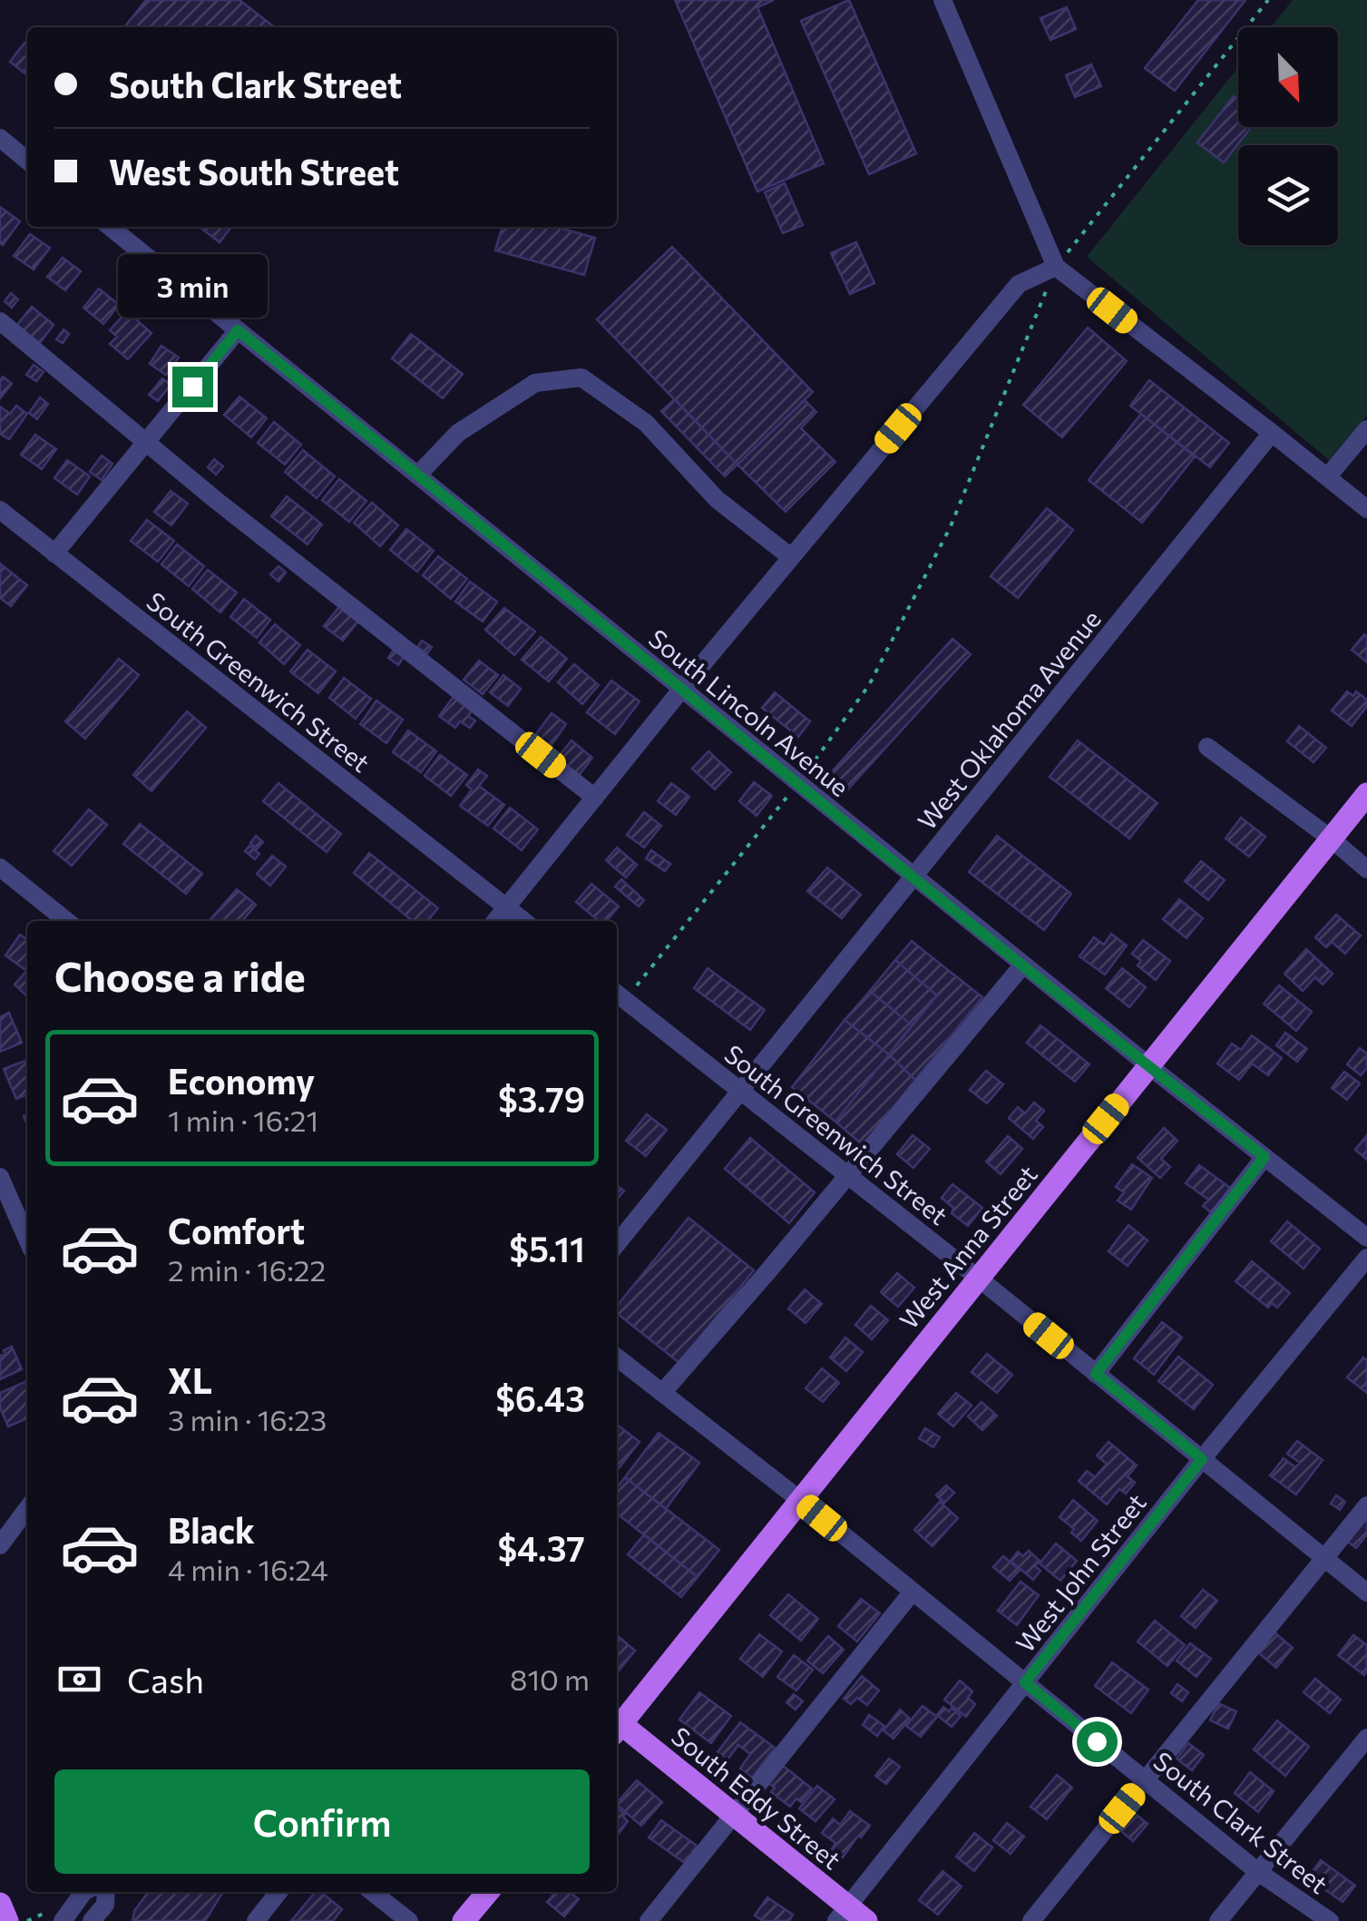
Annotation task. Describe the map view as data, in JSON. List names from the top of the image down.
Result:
{
  "streets": {
    "main road": ["West Anna Street", "South Eddy Street"],
    "street": [
      "South Greenwich Street",
      "South Lincoln Avenue",
      "West Oklahoma Avenue",
      "West John Street",
      "South Clark Street"
    ]
  },
  "crossings": [
    ["South Greenwich Street", "West Oklahoma Avenue"],
    ["South Greenwich Street", "West Anna Street"],
    ["South Greenwich Street", "West John Street"],
    ["South Lincoln Avenue", "West Oklahoma Avenue"],
    ["South Lincoln Avenue", "West Anna Street"],
    ["West Anna Street", "South Clark Street"],
    ["West John Street", "South Eddy Street"],
    ["West John Street", "South Clark Street"]
  ],
  "north": "bottom right",
  "page": {
    "banner": ["South Clark Street", "West South Street"],
    "bubble": "3 min",
    "heading": "Choose a ride",
    "list": [
      {
        "name": "Economy",
        "note": "1 min · 16:21",
        "value": "$3.79"
      },
      {
        "name": "Comfort",
        "note": "2 min · 16:22",
        "value": "$5.11"
      },
      {
        "name": "XL",
        "note": "3 min · 16:23",
        "value": "$6.43"
      },
      {
        "name": "Black",
        "note": "4 min · 16:24",
        "value": "$4.37"
      }
    ],
    "pay": ["Cash", "810 m"],
    "buttons": "Confirm"
  }
}
